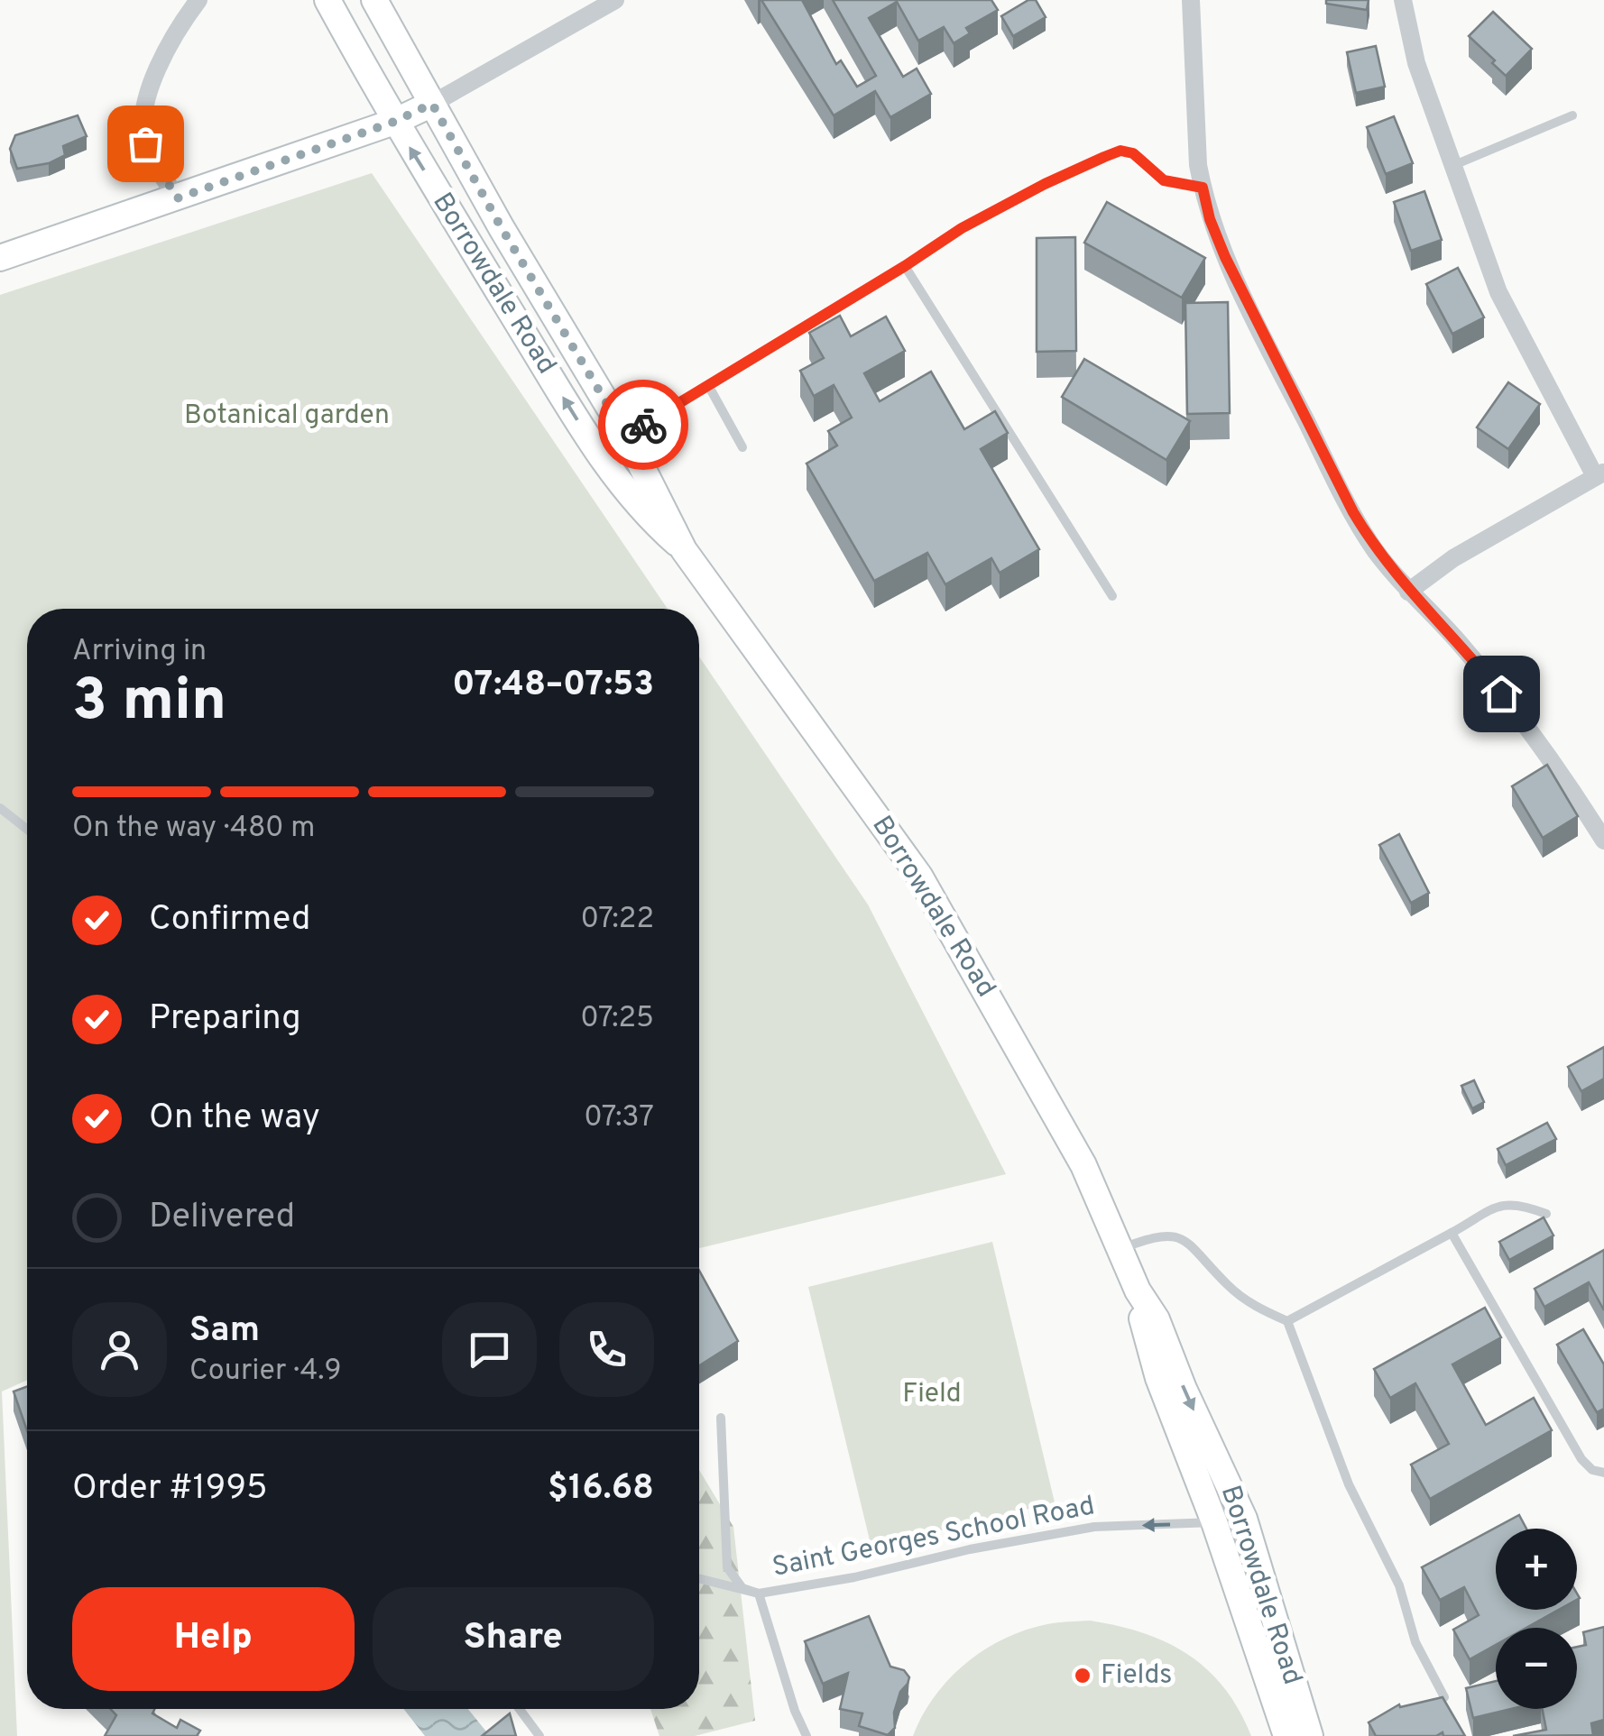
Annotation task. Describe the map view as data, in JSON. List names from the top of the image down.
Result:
{
  "streets": {
    "main road": ["Borrowdale Road"],
    "lane": ["Saint Georges School Road"]
  },
  "crossings": [
    ["Borrowdale Road", "Saint Georges School Road"]
  ],
  "one_way": ["Saint Georges School Road"],
  "parks": ["Botanical garden", "Field"],
  "places": ["Fields"],
  "page": {
    "heading": ["3 min", "Arriving in", "07:48–07:53"],
    "panel": [
      "Sam",
      "Courier · 4.9",
      "Order #1995",
      "$16.68"
    ],
    "bar": "On the way · 480 m",
    "list": [
      ["Confirmed", "07:22"],
      ["Preparing", "07:25"],
      ["On the way", "07:37"],
      "Delivered"
    ],
    "map_buttons": ["+", "−"],
    "buttons": ["Help", "Share"]
  }
}
